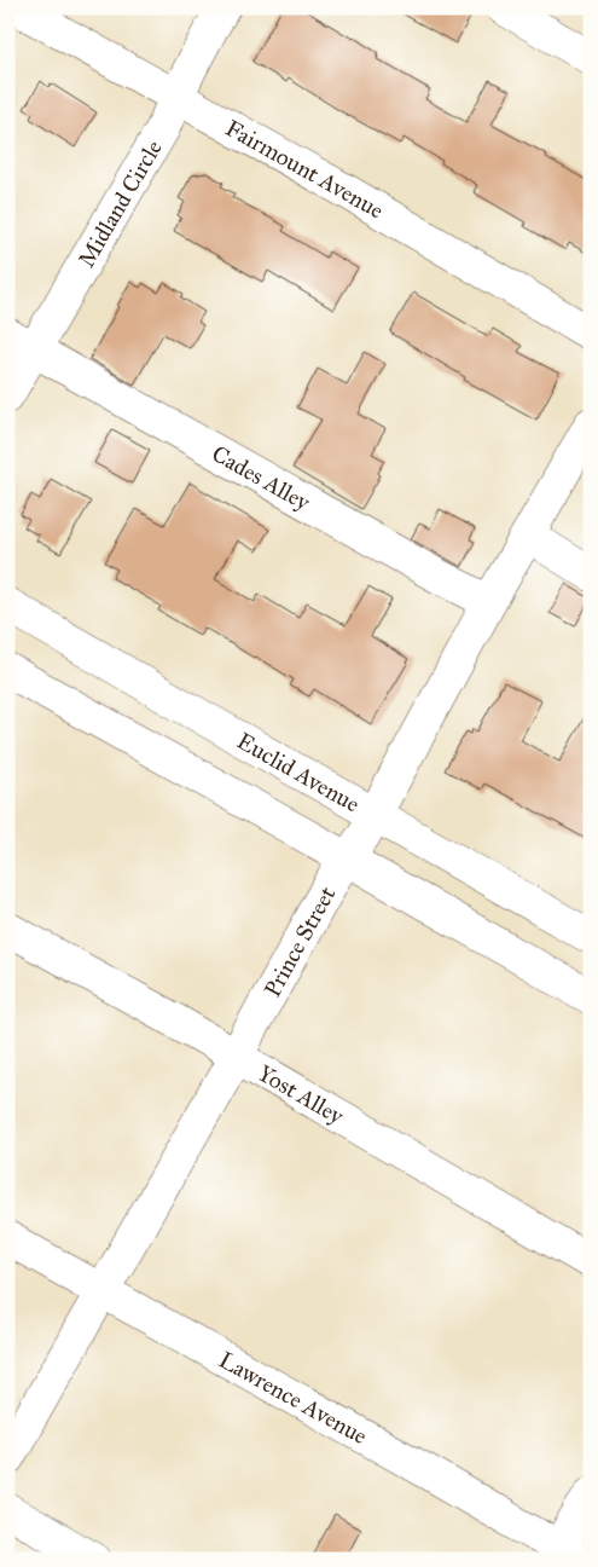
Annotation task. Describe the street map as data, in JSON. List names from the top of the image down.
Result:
{
  "streets": {
    "street": [
      "Fairmount Avenue",
      "Midland Circle",
      "Cades Alley",
      "Euclid Avenue",
      "Prince Street",
      "Yost Alley",
      "Lawrence Avenue"
    ]
  },
  "crossings": [
    ["Fairmount Avenue", "Midland Circle"],
    ["Midland Circle", "Cades Alley"],
    ["Cades Alley", "Prince Street"],
    ["Euclid Avenue", "Prince Street"],
    ["Prince Street", "Yost Alley"],
    ["Prince Street", "Lawrence Avenue"]
  ]
}
